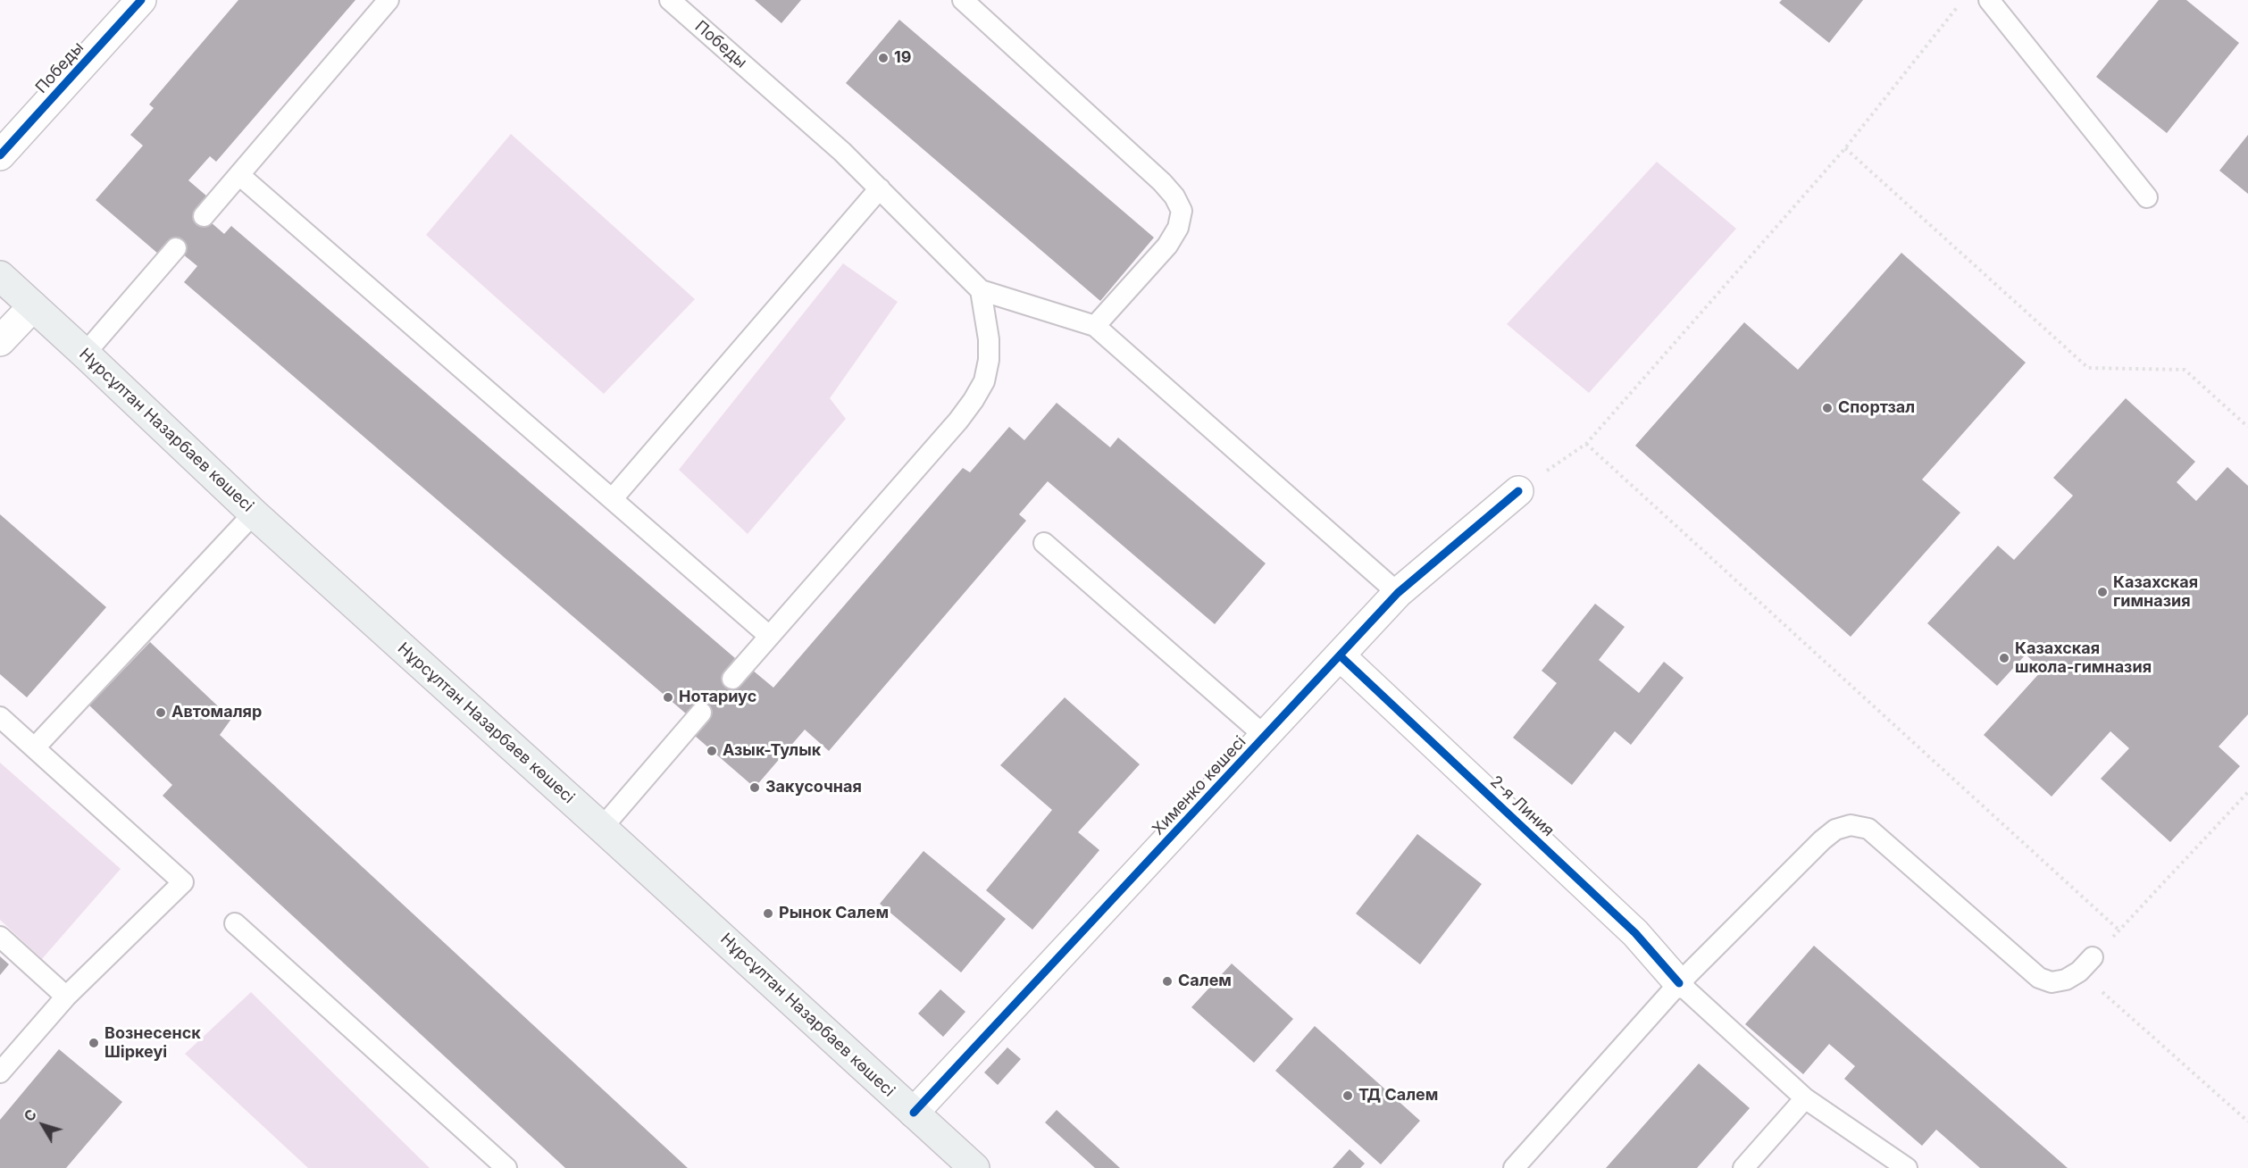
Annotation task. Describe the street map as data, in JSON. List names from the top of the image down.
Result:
{
  "streets": {
    "main road": ["Нұрсұлтан Назарбаев көшесі"],
    "street": ["Победы", "Хименко көшесі", "2-я Линия"]
  },
  "crossings": [
    ["Нұрсұлтан Назарбаев көшесі", "Хименко көшесі"],
    ["Хименко көшесі", "2-я Линия"]
  ],
  "places": [
    "19",
    "Спортзал",
    "Казахская гимназия",
    "Казахская школа-гимназия",
    "Нотариус",
    "Автомаляр",
    "Азык-Тулык",
    "Закусочная",
    "Рынок Салем",
    "Салем",
    "Вознесенск Шіркеуі",
    "ТД Салем"
  ],
  "north": "top left"
}
